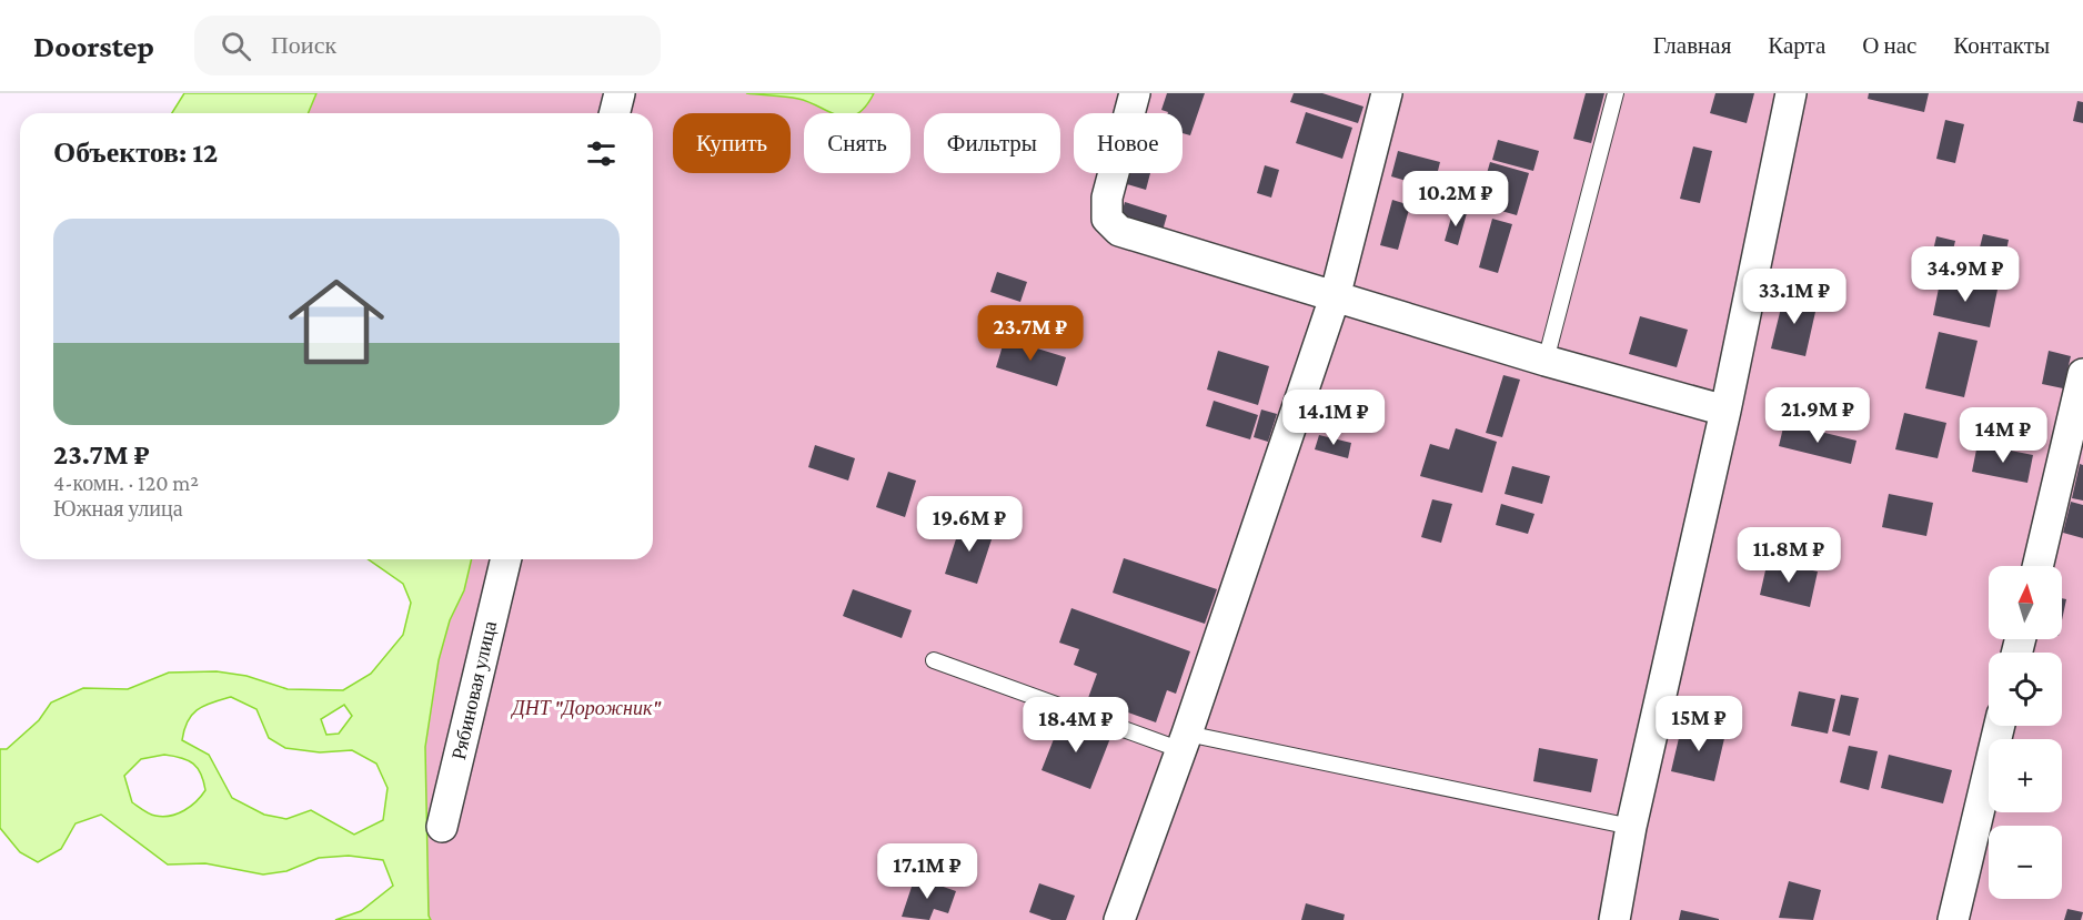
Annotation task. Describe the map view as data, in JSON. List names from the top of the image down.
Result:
{
  "streets": {
    "street": ["Рябиновая улица"]
  },
  "parks": ["ДНТ \"Дорожник\""],
  "north": "top",
  "page": {
    "header": "Doorstep",
    "search": "Поиск",
    "nav": [
      "Главная",
      "Карта",
      "О нас",
      "Контакты"
    ],
    "chip": [
      "Купить",
      "Снять",
      "Фильтры",
      "Новое"
    ],
    "heading": "Объектов: 12",
    "price": [
      "10.2M ₽",
      "34.9M ₽",
      "33.1M ₽",
      "23.7M ₽",
      "21.9M ₽",
      "14.1M ₽",
      "14M ₽",
      "19.6M ₽",
      "11.8M ₽",
      "15M ₽",
      "18.4M ₽",
      "17.1M ₽"
    ],
    "list": [
      {
        "name": "23.7M ₽",
        "note": "4-комн. · 120 m² · Южная улица"
      }
    ],
    "map_buttons": ["+", "−"]
  }
}
